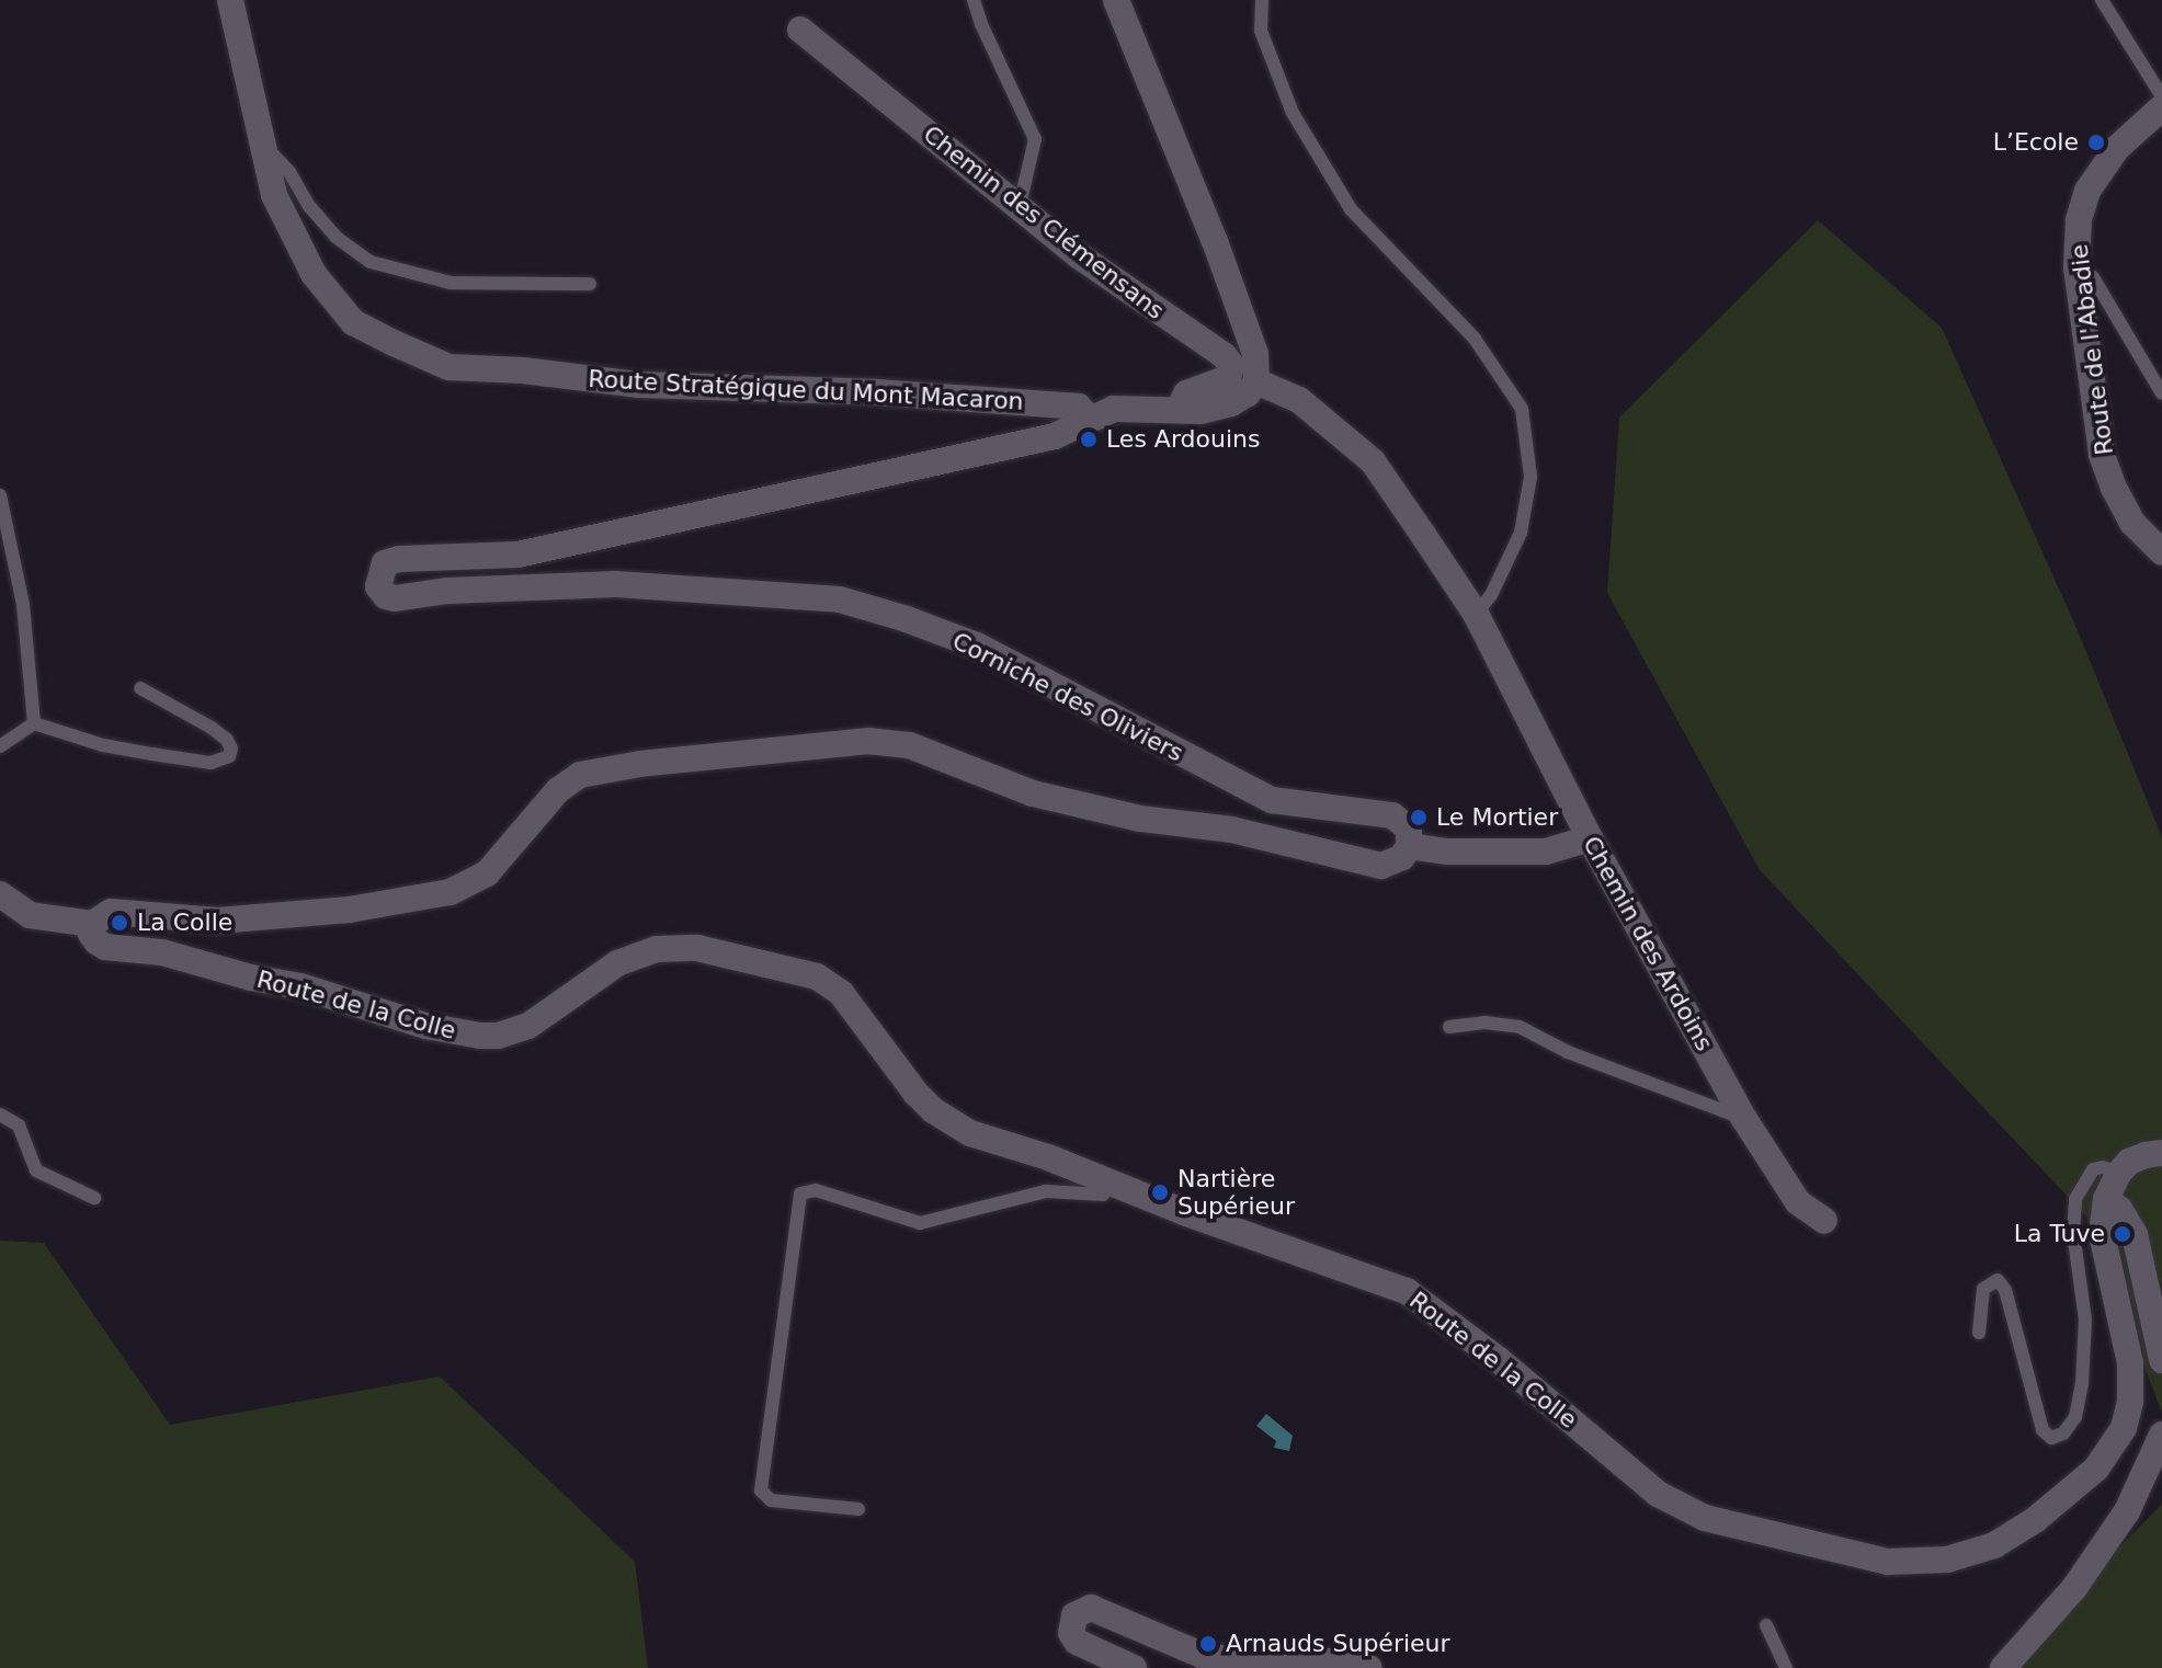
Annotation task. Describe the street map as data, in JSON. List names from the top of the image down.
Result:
{
  "streets": {
    "street": [
      "Chemin des Clémensans",
      "Route de l'Abadie",
      "Route Stratégique du Mont Macaron",
      "Corniche des Oliviers",
      "Chemin des Ardoins",
      "Route de la Colle"
    ]
  },
  "crossings": [
    ["Chemin des Clémensans", "Corniche des Oliviers"],
    ["Route Stratégique du Mont Macaron", "Corniche des Oliviers"],
    ["Corniche des Oliviers", "Chemin des Ardoins"]
  ],
  "places": [
    "L’Ecole",
    "Les Ardouins",
    "Le Mortier",
    "La Colle",
    "Nartière Supérieur",
    "La Tuve",
    "Arnauds Supérieur"
  ]
}
